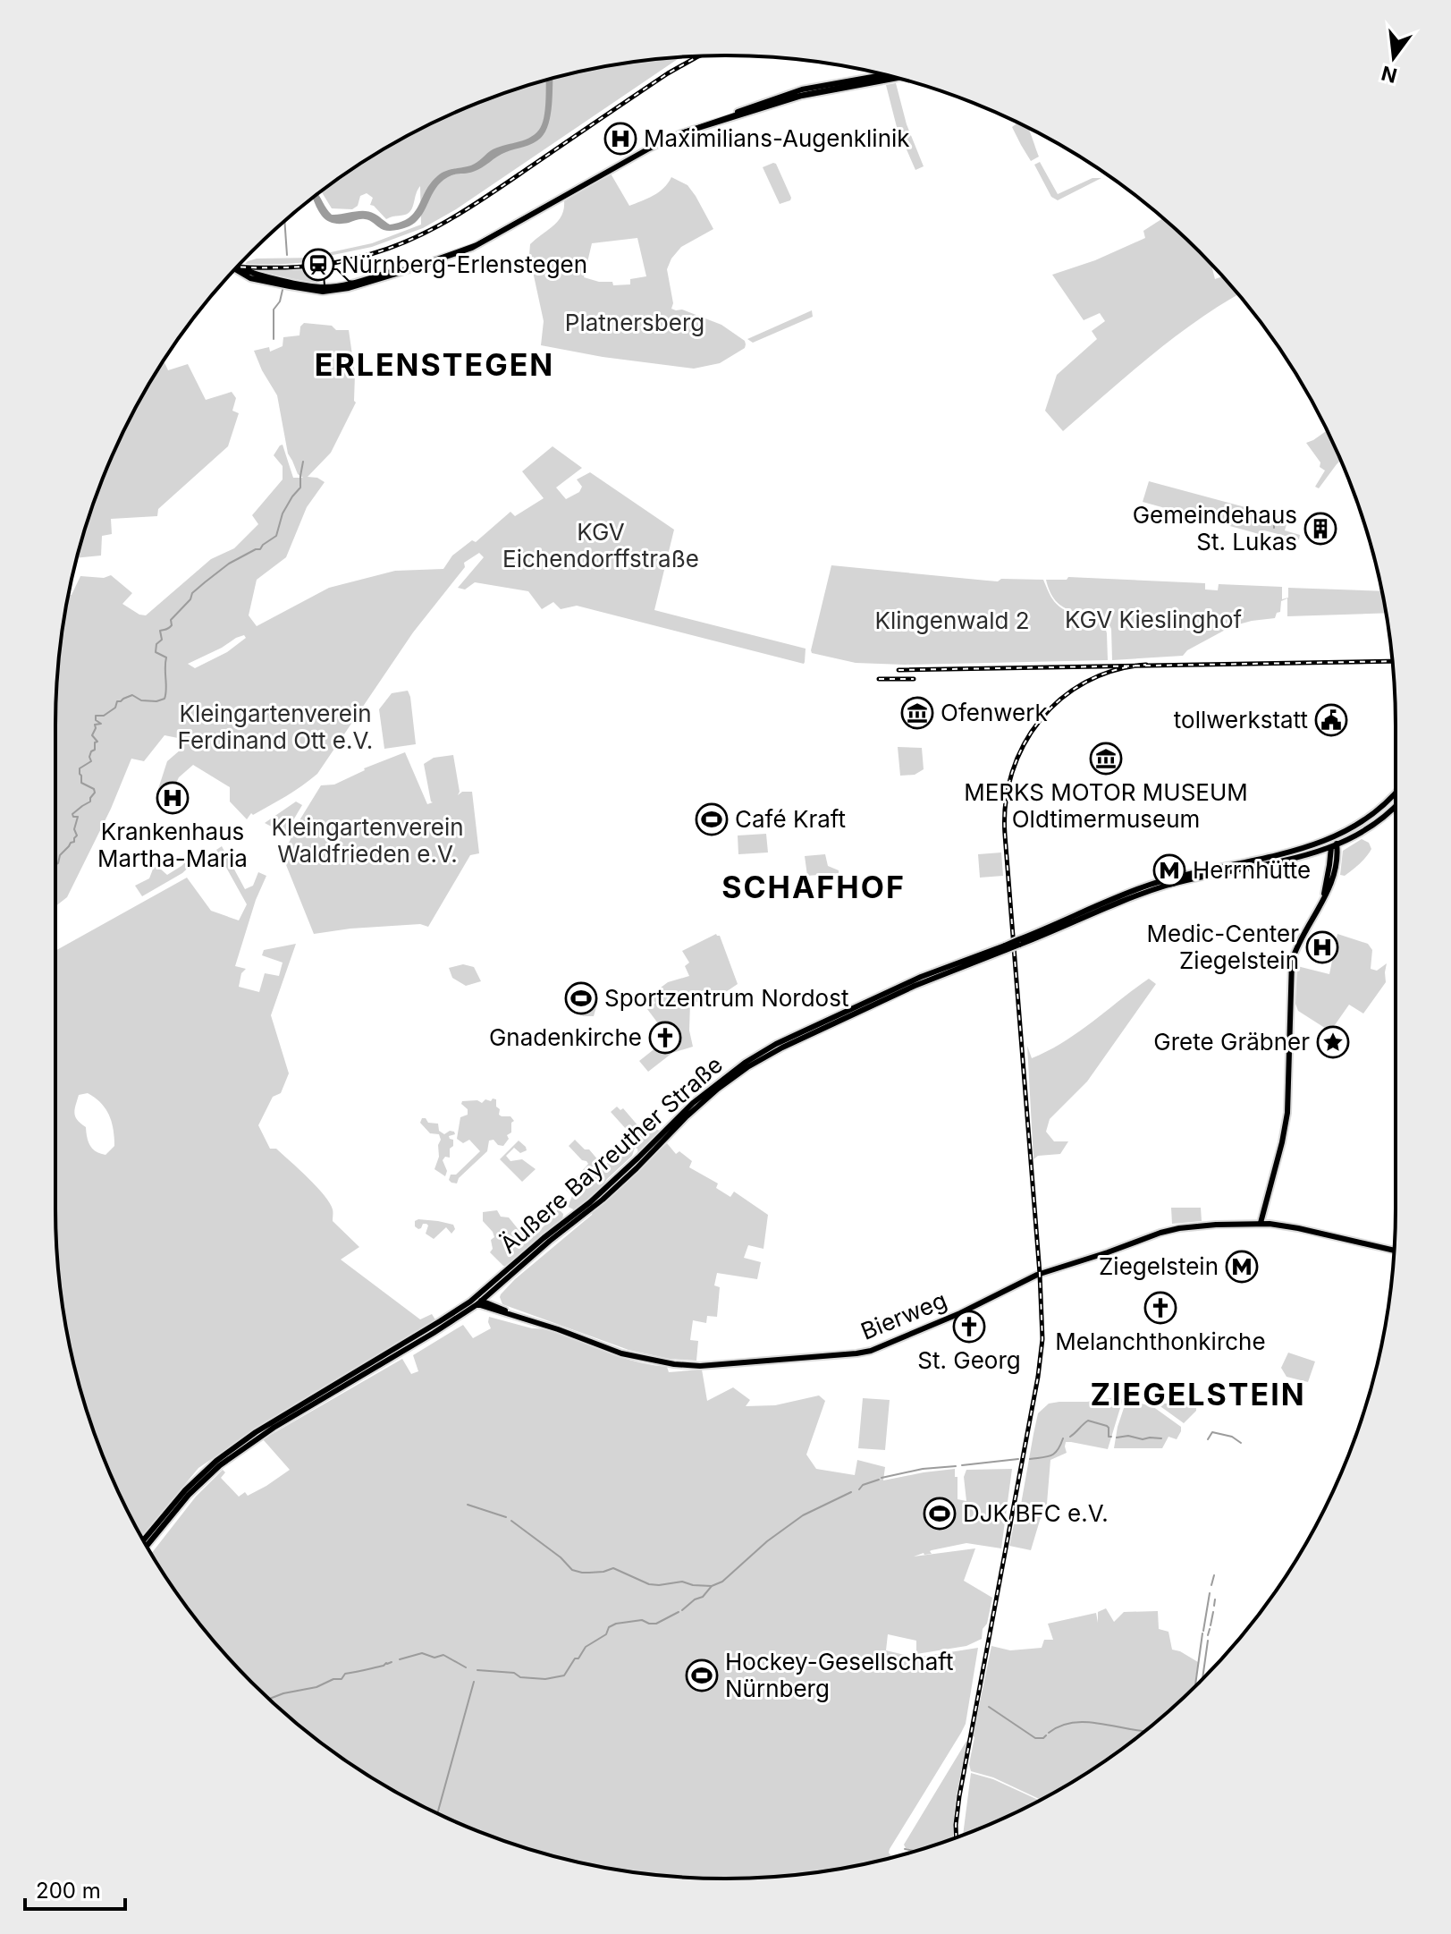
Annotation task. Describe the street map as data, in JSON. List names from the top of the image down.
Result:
{
  "streets": {
    "main road": ["Äußere Bayreuther Straße", "Bierweg"]
  },
  "crossings": [
    ["Äußere Bayreuther Straße", "Bierweg"]
  ],
  "districts": ["ERLENSTEGEN", "SCHAFHOF", "ZIEGELSTEIN"],
  "parks": [
    "Platnersberg",
    "KGV Eichendorffstraße",
    "KGV Kieslinghof",
    "Klingenwald 2",
    "Kleingartenverein Ferdinand Ott e.V.",
    "Kleingartenverein Waldfrieden e.V."
  ],
  "places": {
    "hospital": ["Maximilians-Augenklinik", "Krankenhaus Martha-Maria", "Medic-Center Ziegelstein"],
    "station": ["Nürnberg-Erlenstegen"],
    "building": ["Gemeindehaus St. Lukas"],
    "museum": ["Ofenwerk", "MERKS MOTOR MUSEUM Oldtimermuseum"],
    "public building": ["tollwerkstatt"],
    "sports": [
      "Café Kraft",
      "Sportzentrum Nordost",
      "DJK BFC e.V.",
      "Hockey-Gesellschaft Nürnberg"
    ],
    "metro station": ["Herrnhütte", "Ziegelstein"],
    "church": ["Gnadenkirche", "Melanchthonkirche", "St. Georg"],
    "place": ["Grete Gräbner"]
  },
  "scale_bar": "200 m",
  "north": "bottom"
}
